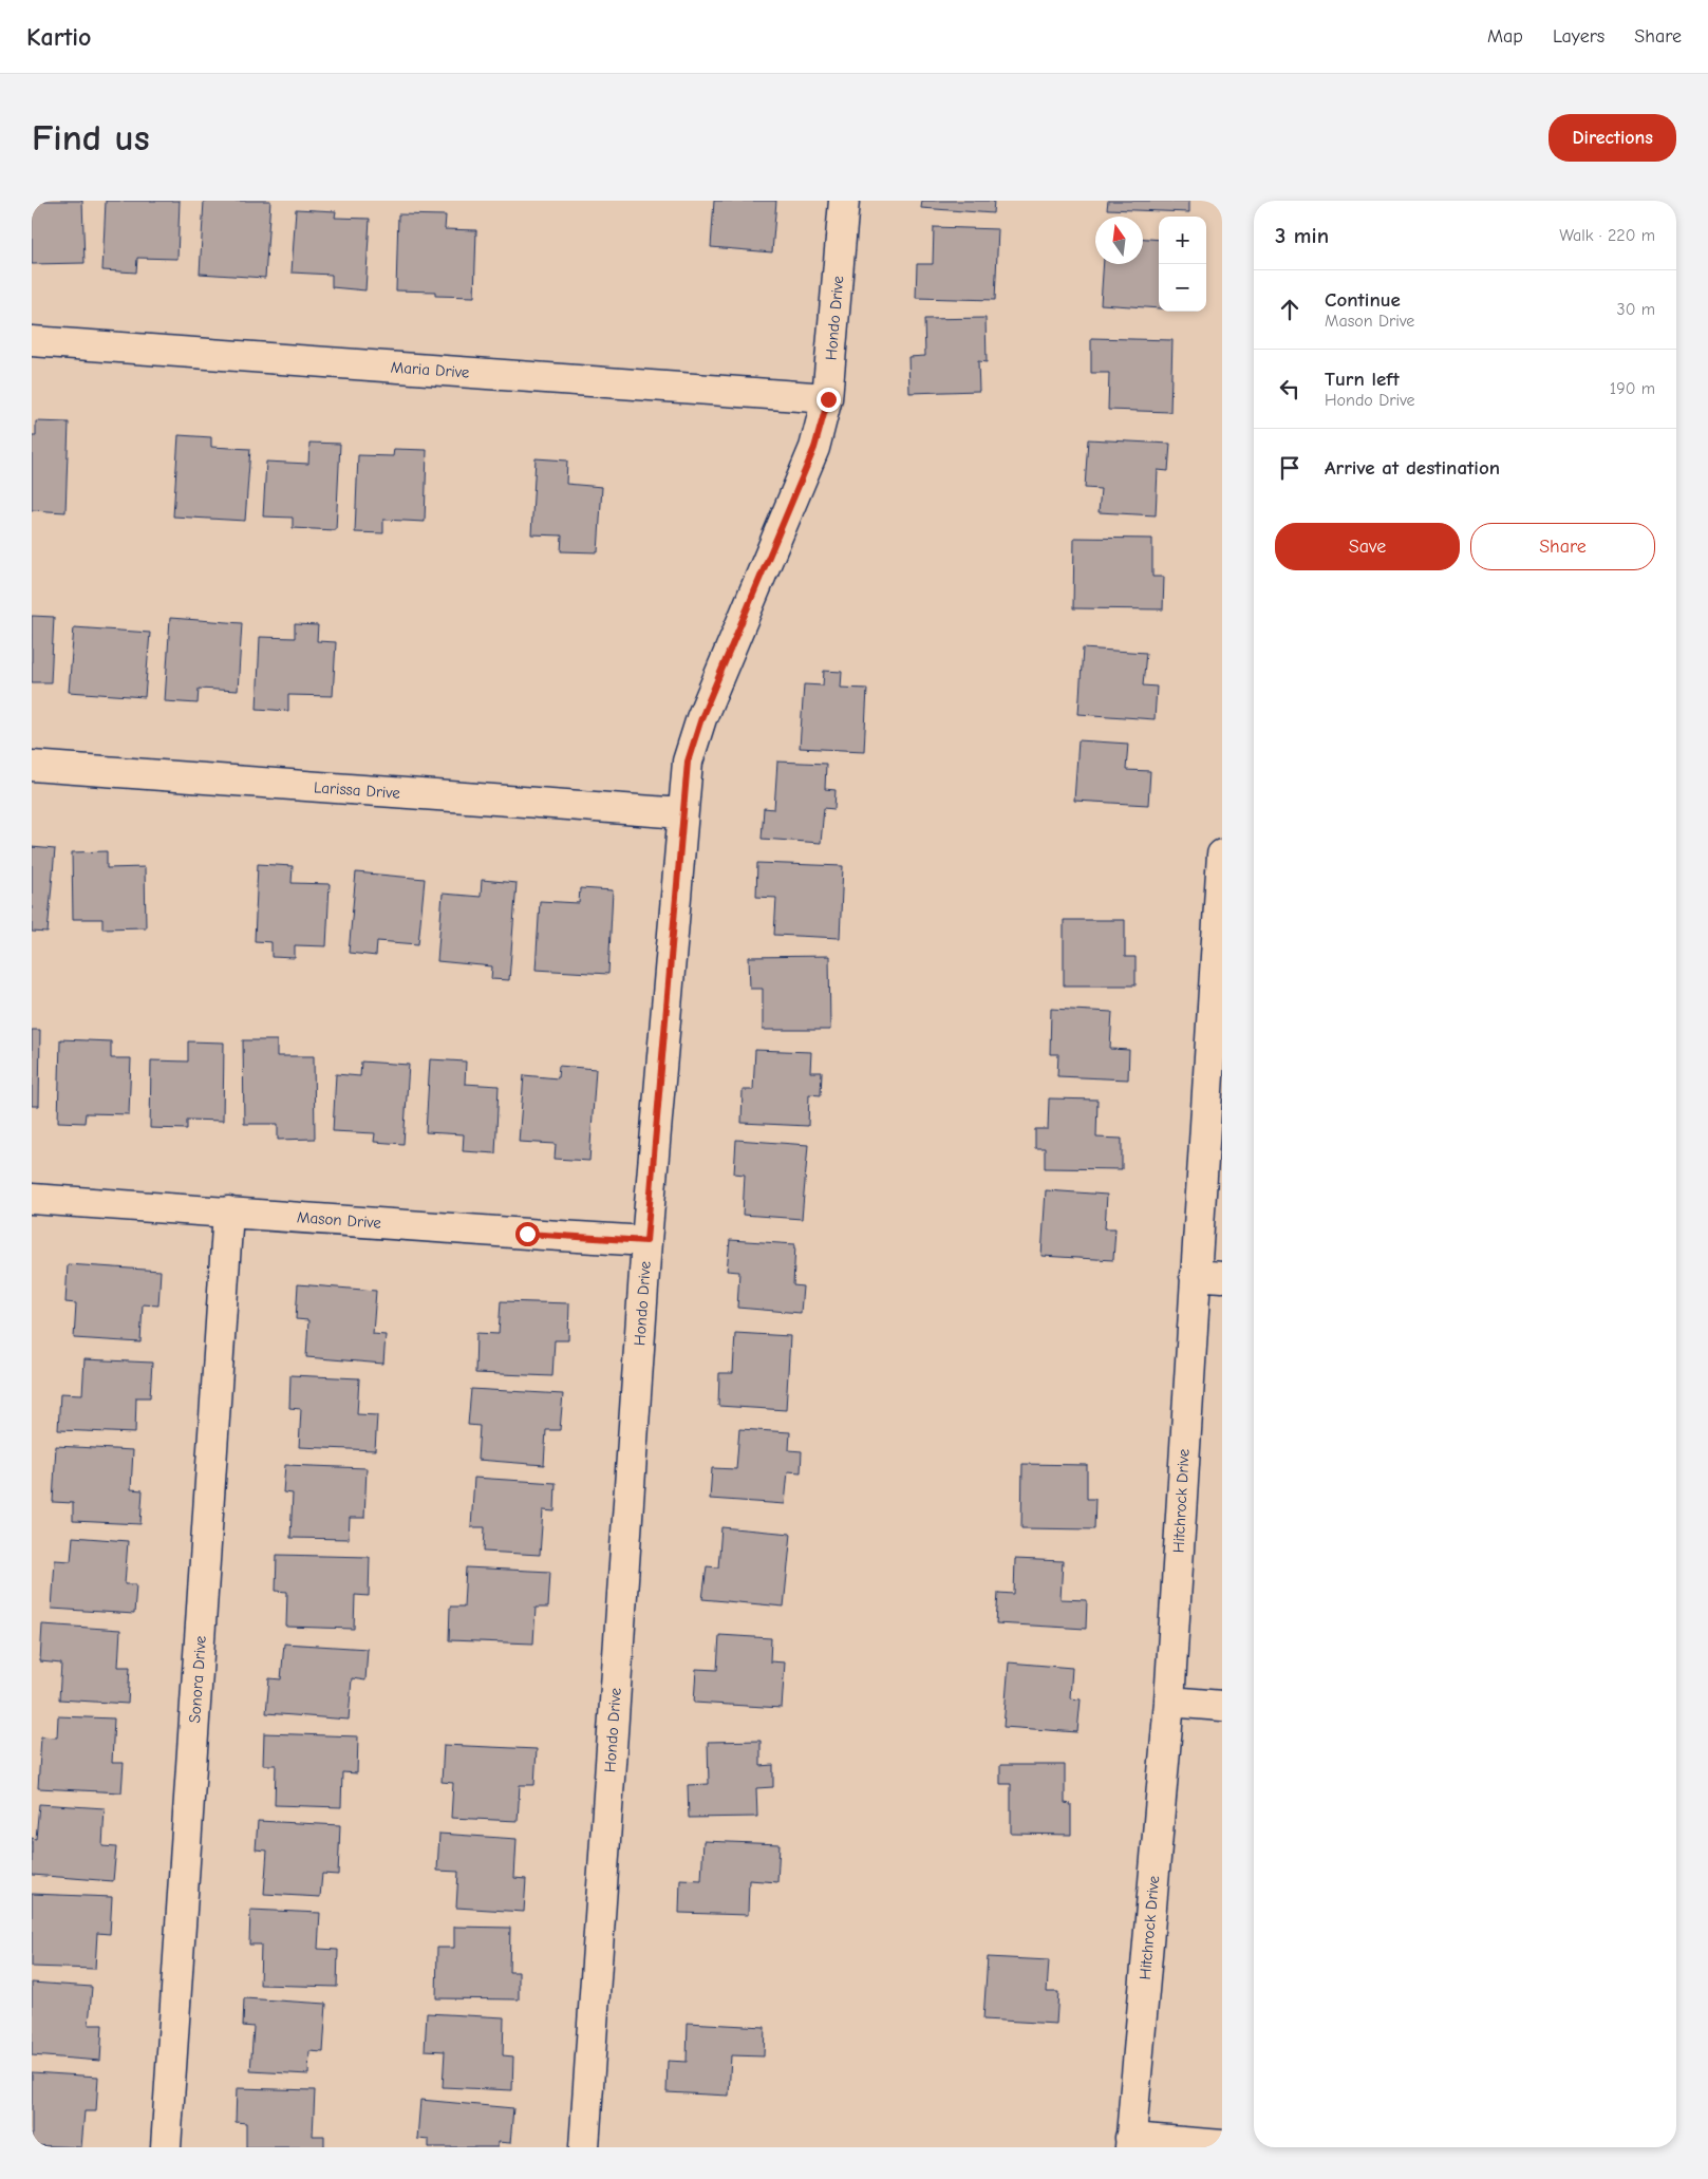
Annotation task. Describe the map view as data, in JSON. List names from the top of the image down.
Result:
{
  "streets": {
    "street": [
      "Hondo Drive",
      "Maria Drive",
      "Larissa Drive",
      "Mason Drive",
      "Hitchrock Drive",
      "Sonora Drive"
    ]
  },
  "crossings": [
    ["Hondo Drive", "Maria Drive"],
    ["Hondo Drive", "Larissa Drive"],
    ["Hondo Drive", "Mason Drive"],
    ["Mason Drive", "Sonora Drive"]
  ],
  "north": "top",
  "page": {
    "header": "Kartio",
    "nav": ["Map", "Layers", "Share"],
    "buttons": [
      "Directions",
      ["Save", "Share"]
    ],
    "title": "Find us",
    "heading": ["3 min", "Walk · 220 m"],
    "map_buttons": ["+", "−"],
    "list": [
      ["Continue", "Mason Drive", "30 m"],
      ["Turn left", "Hondo Drive", "190 m"],
      "Arrive at destination"
    ]
  }
}
